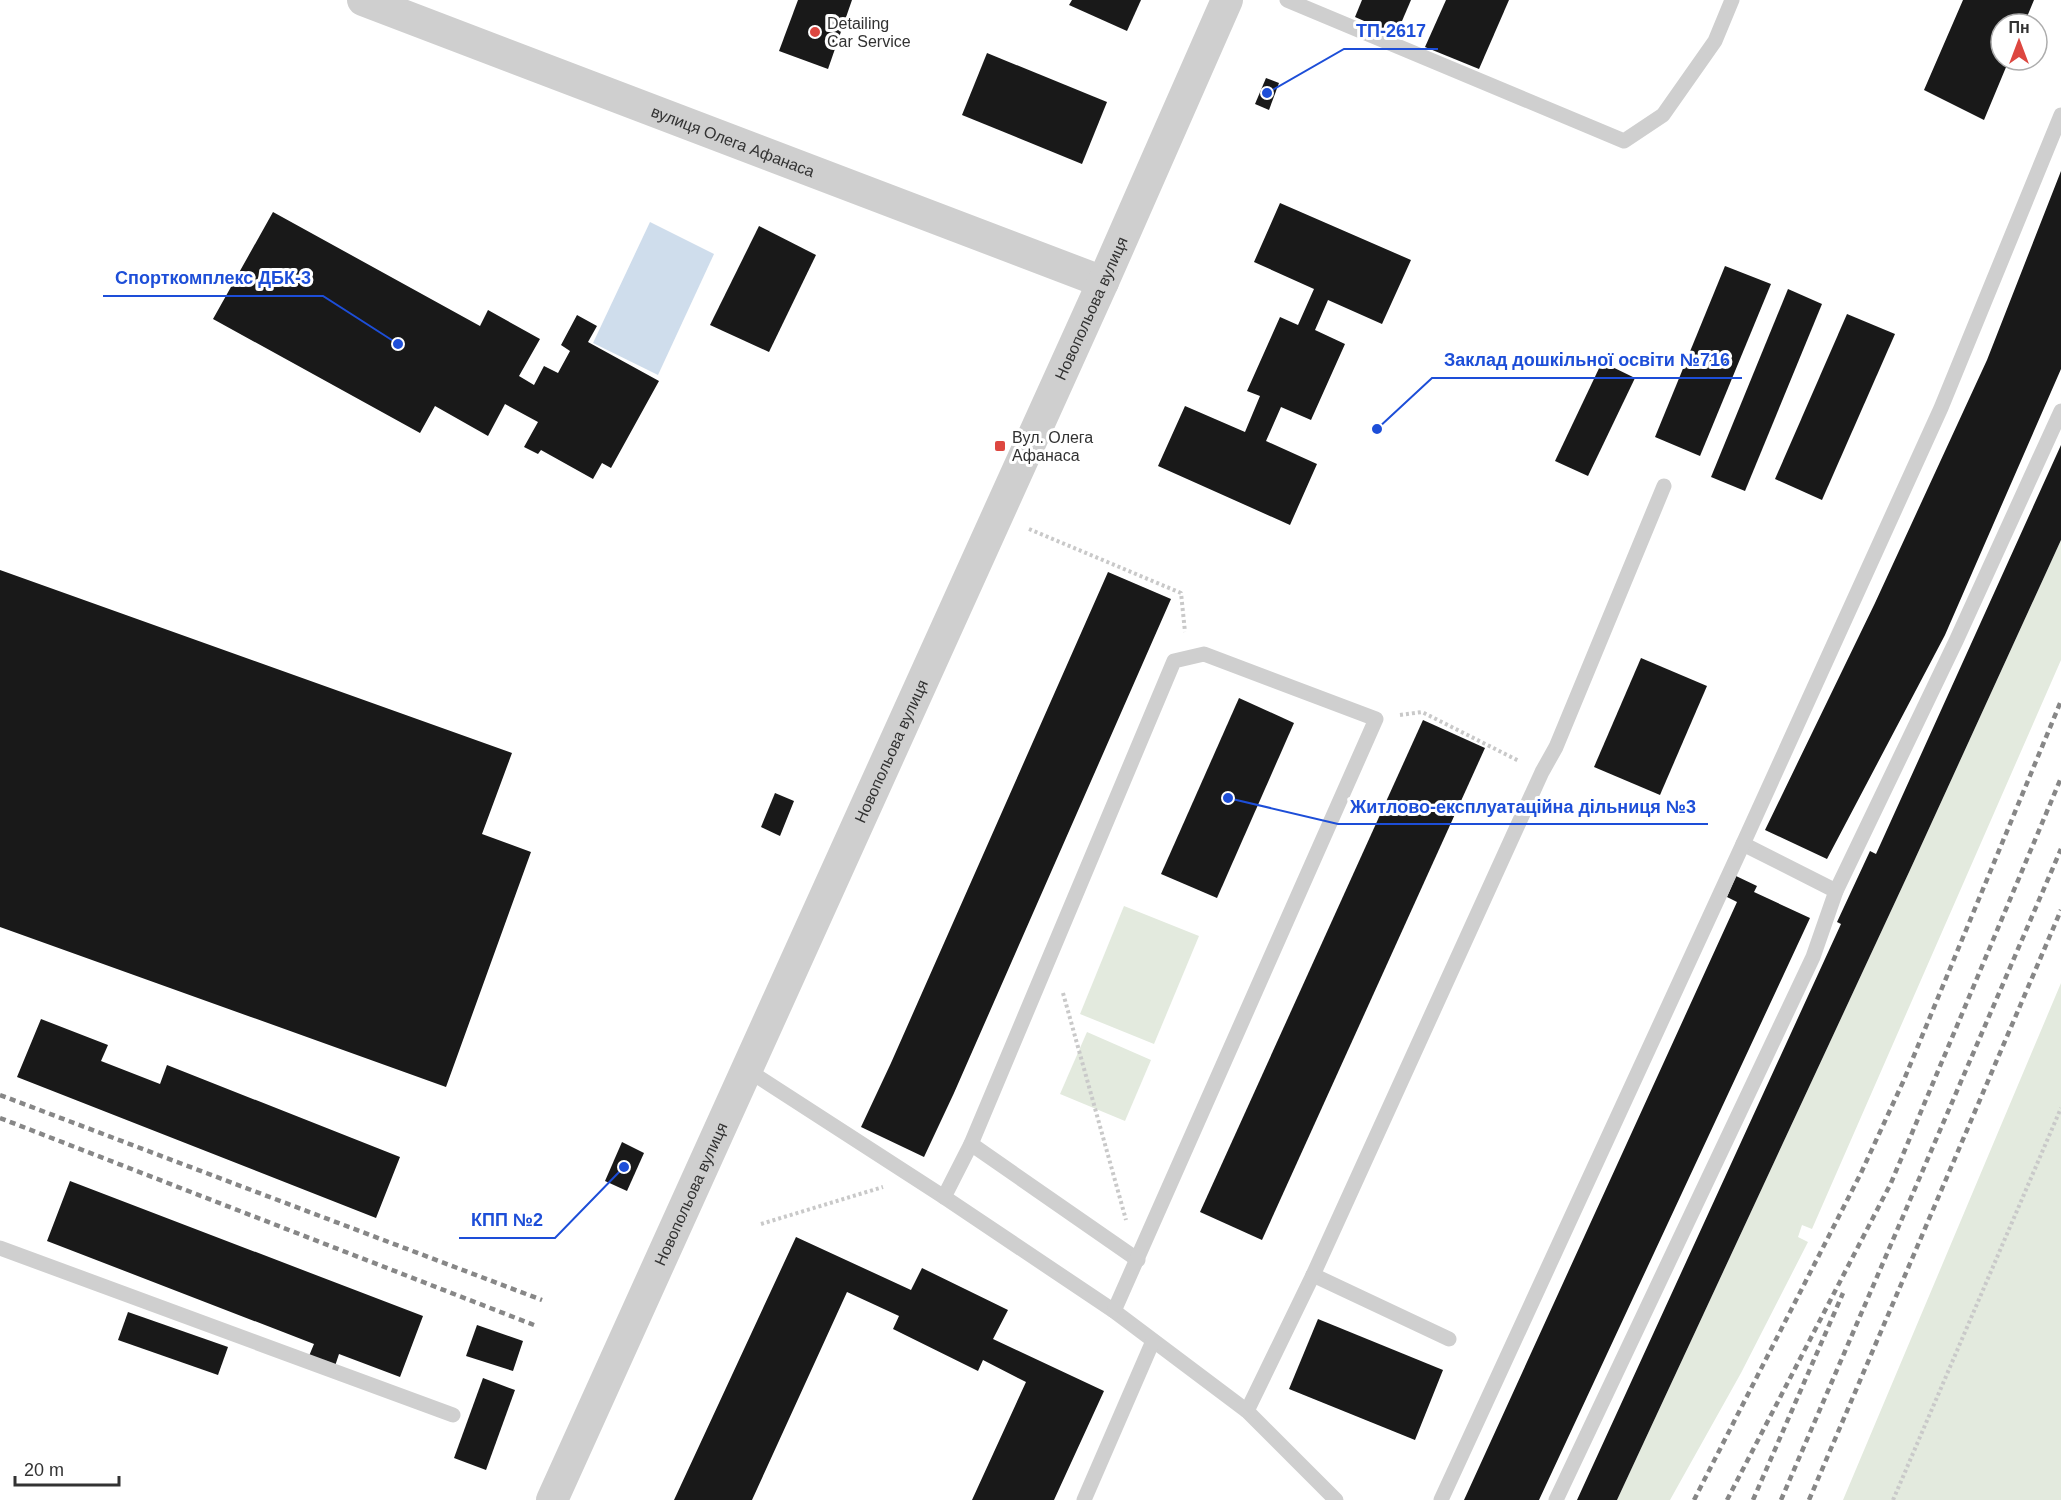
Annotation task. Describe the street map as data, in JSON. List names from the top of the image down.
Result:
{
  "streets": {
    "street": ["вулиця Олега Афанаса", "Новопольова вулиця"]
  },
  "crossings": [
    ["вулиця Олега Афанаса", "Новопольова вулиця"]
  ],
  "places": {
    "other": [
      "Detailing Car Service",
      "ТП-2617",
      "Спорткомплекс ДБК-3",
      "Заклад дошкільної освіти №716",
      "Житлово-експлуатаційна дільниця №3",
      "КПП №2"
    ],
    "transit": ["Вул. Олега Афанаса"]
  },
  "scale_bar": "20 m",
  "north": "top"
}
